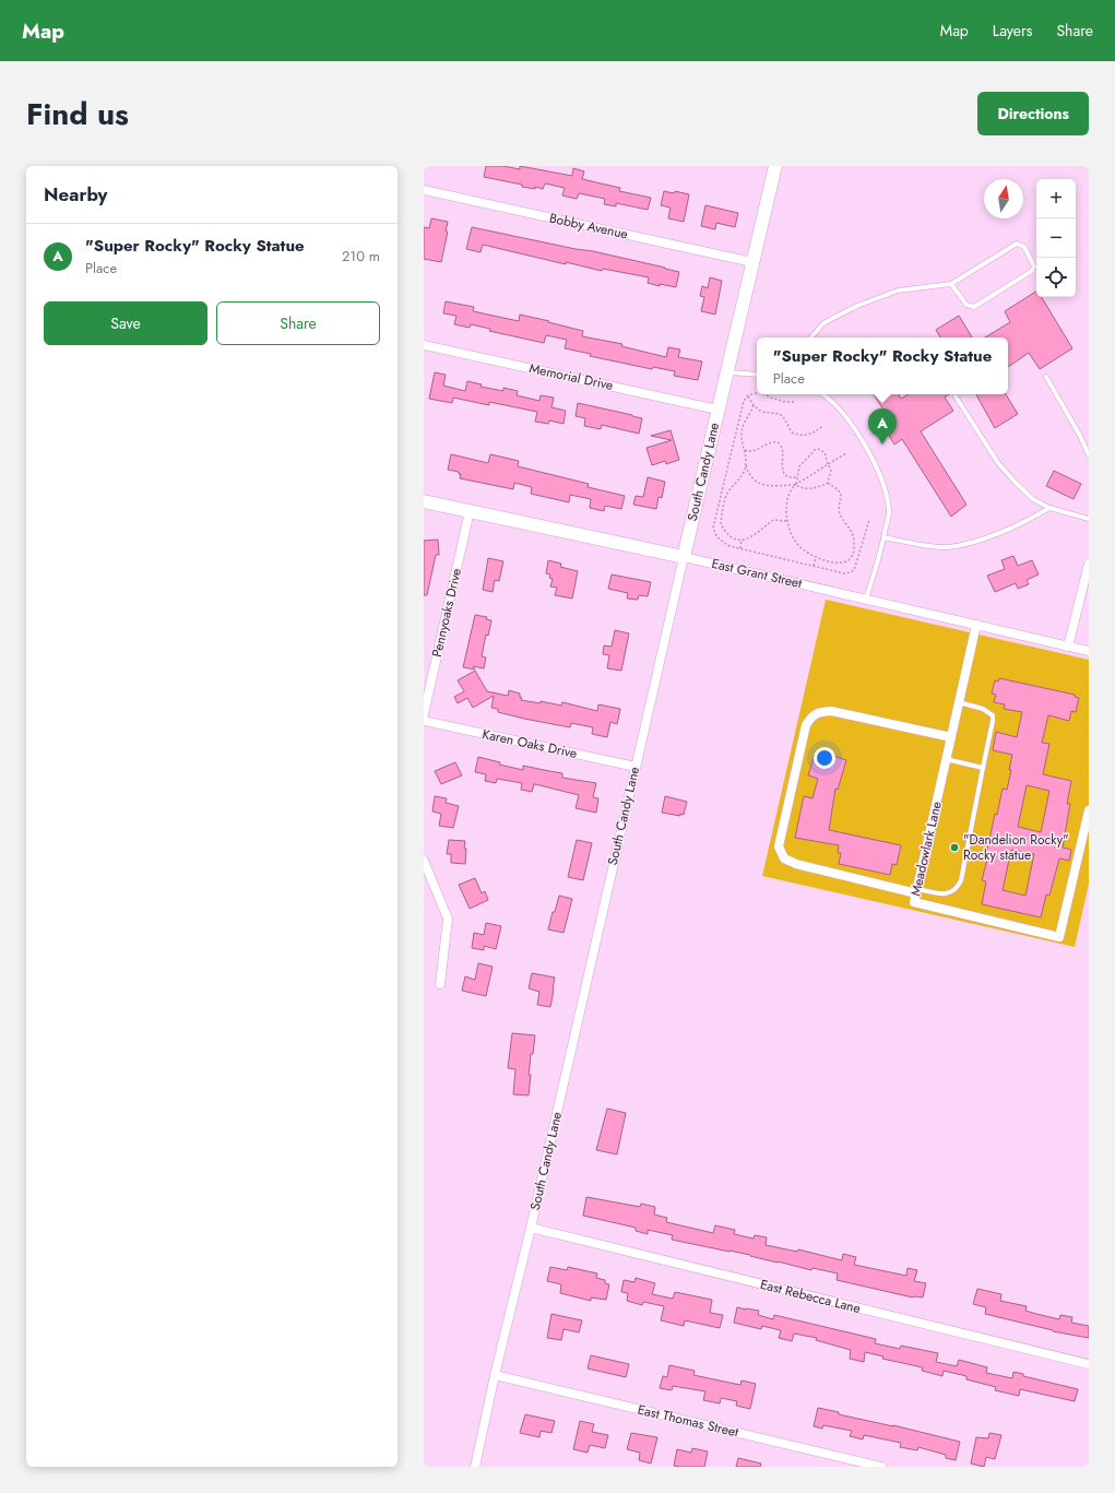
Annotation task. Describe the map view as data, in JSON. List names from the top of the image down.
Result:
{
  "streets": {
    "main road": ["South Candy Lane", "East Grant Street"],
    "street": [
      "Bobby Avenue",
      "Memorial Drive",
      "Pennyoaks Drive",
      "Karen Oaks Drive",
      "Meadowlark Lane",
      "East Rebecca Lane",
      "East Thomas Street"
    ]
  },
  "crossings": [
    ["Bobby Avenue", "South Candy Lane"],
    ["Memorial Drive", "South Candy Lane"],
    ["South Candy Lane", "East Grant Street"],
    ["South Candy Lane", "Karen Oaks Drive"],
    ["South Candy Lane", "East Rebecca Lane"],
    ["South Candy Lane", "East Thomas Street"],
    ["East Grant Street", "Pennyoaks Drive"],
    ["East Grant Street", "Meadowlark Lane"]
  ],
  "places": ["\"Dandelion Rocky\" Rocky statue"],
  "north": "top",
  "page": {
    "header": "Map",
    "nav": ["Map", "Layers", "Share"],
    "title": "Find us",
    "buttons": [
      "Directions",
      ["Save", "Share"]
    ],
    "heading": "Nearby",
    "map_buttons": ["+", "−"],
    "list": [
      {
        "mark": "A",
        "name": "\"Super Rocky\" Rocky Statue",
        "note": "Place",
        "value": "210 m"
      }
    ],
    "popup": ["\"Super Rocky\" Rocky Statue", "Place"],
    "pins": "A"
  }
}
